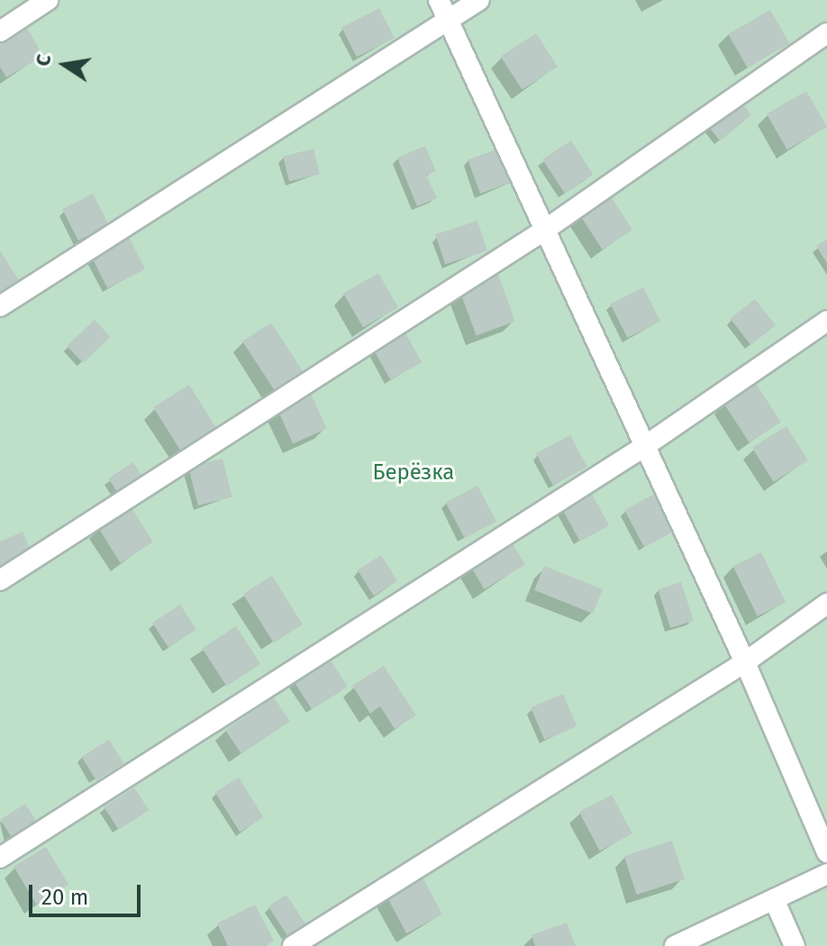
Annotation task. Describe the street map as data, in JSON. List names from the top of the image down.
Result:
{
  "parks": ["Берёзка"],
  "scale_bar": "20 m",
  "north": "left"
}
